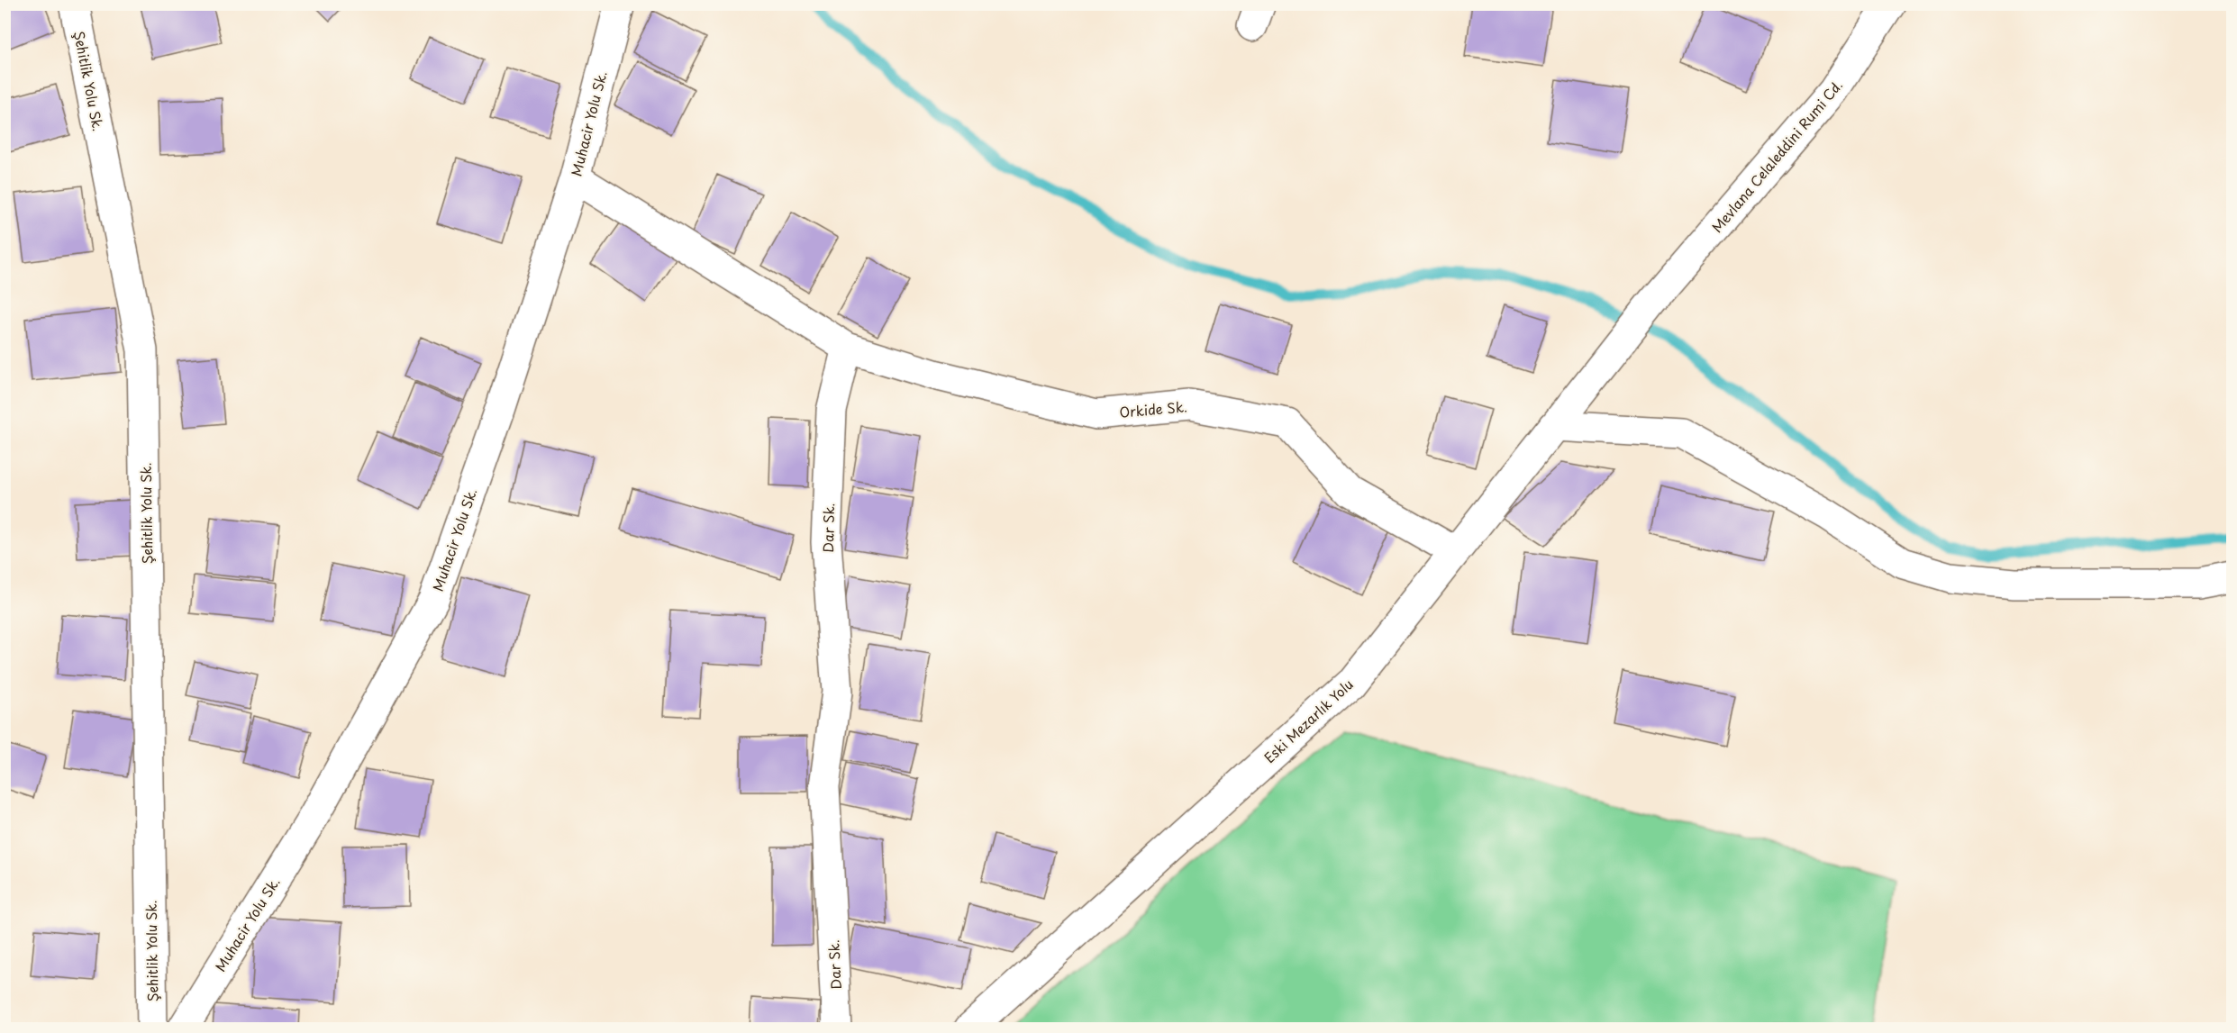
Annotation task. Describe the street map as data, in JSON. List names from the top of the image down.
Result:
{
  "streets": {
    "street": [
      "Şehitlik Yolu Sk.",
      "Muhacir Yolu Sk.",
      "Mevlana Celaleddini Rumi Cd.",
      "Orkide Sk.",
      "Dar Sk.",
      "Eski Mezarlık Yolu"
    ]
  },
  "crossings": [
    ["Mevlana Celaleddini Rumi Cd.", "Eski Mezarlık Yolu"],
    ["Orkide Sk.", "Dar Sk."],
    ["Orkide Sk.", "Eski Mezarlık Yolu"]
  ]
}
